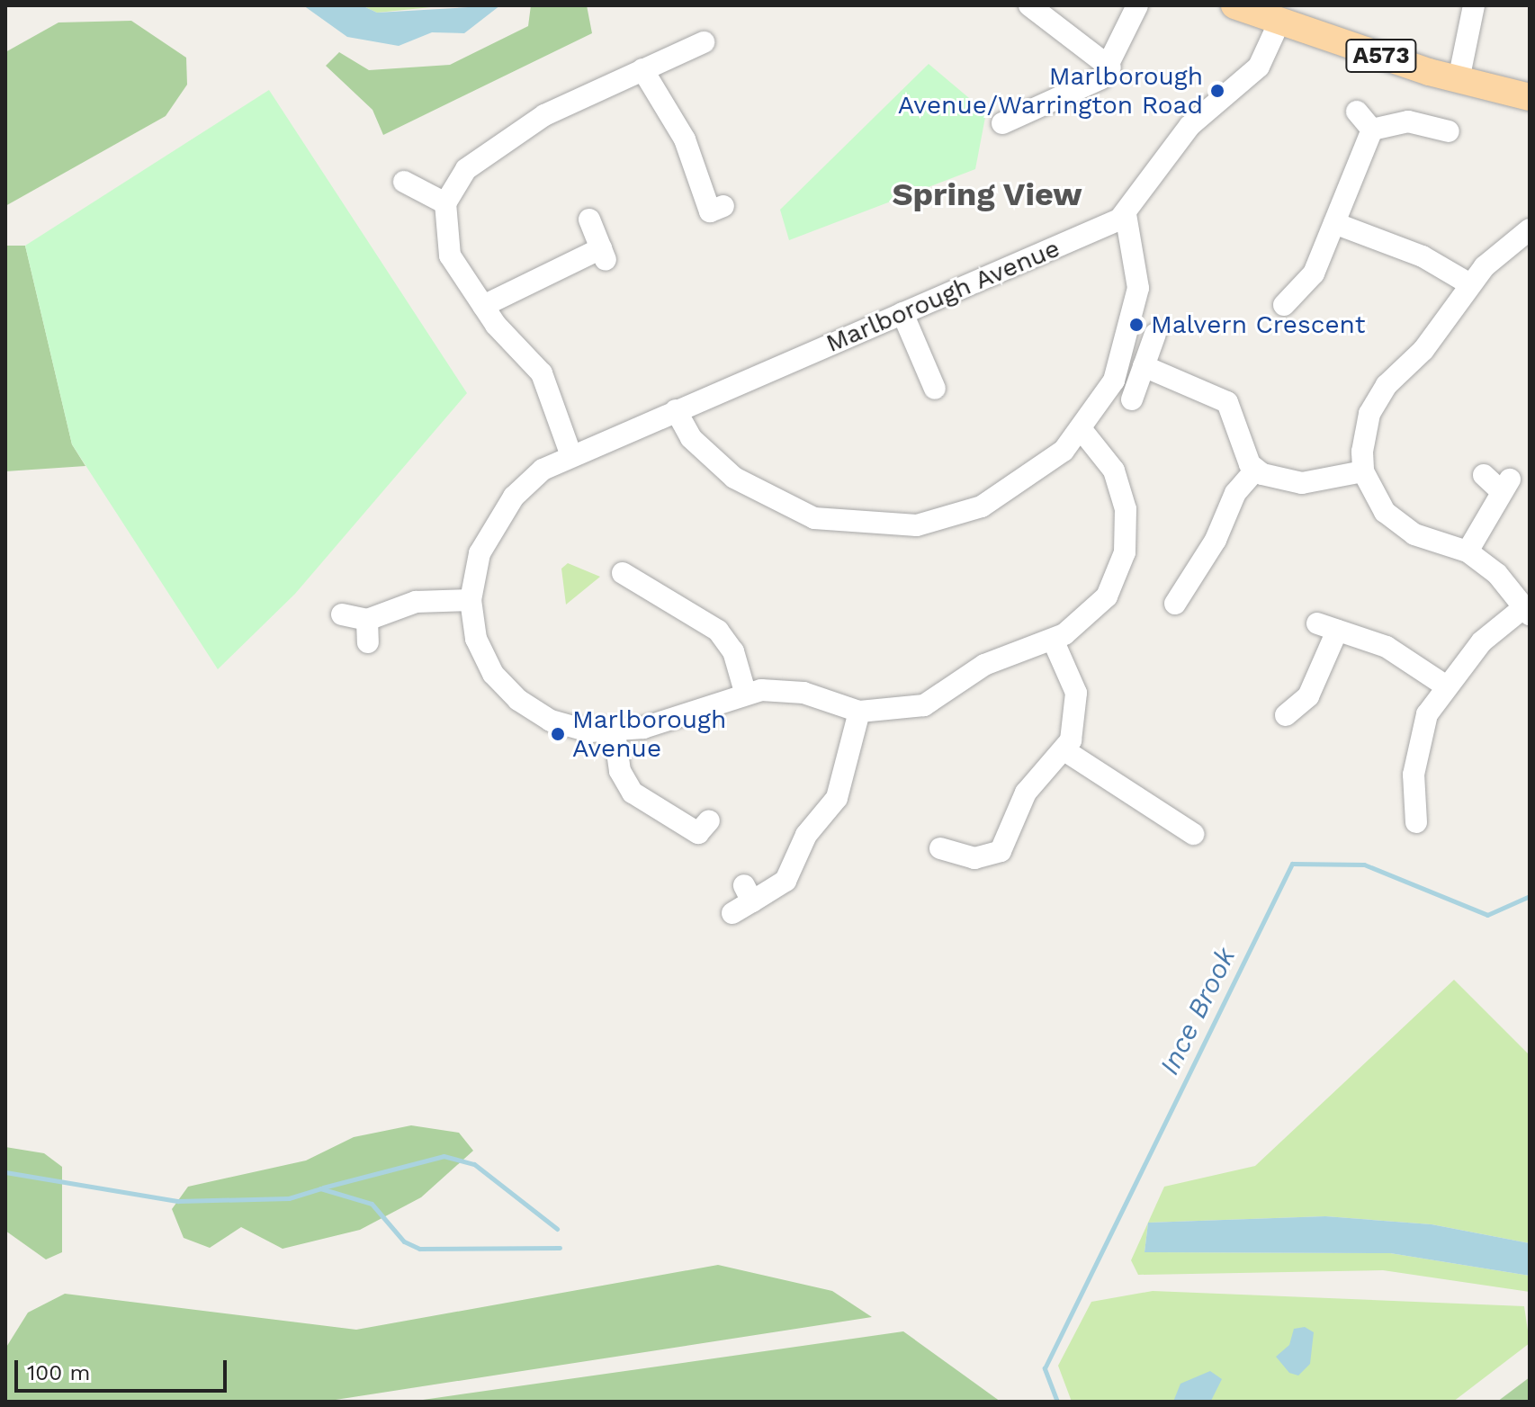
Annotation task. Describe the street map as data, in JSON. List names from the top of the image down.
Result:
{
  "streets": {
    "main road": ["A573"],
    "street": ["Marlborough Avenue"]
  },
  "districts": ["Spring View"],
  "water": ["Ince Brook"],
  "places": ["Marlborough Avenue/Warrington Road", "Malvern Crescent", "Marlborough Avenue"],
  "scale_bar": "100 m"
}
